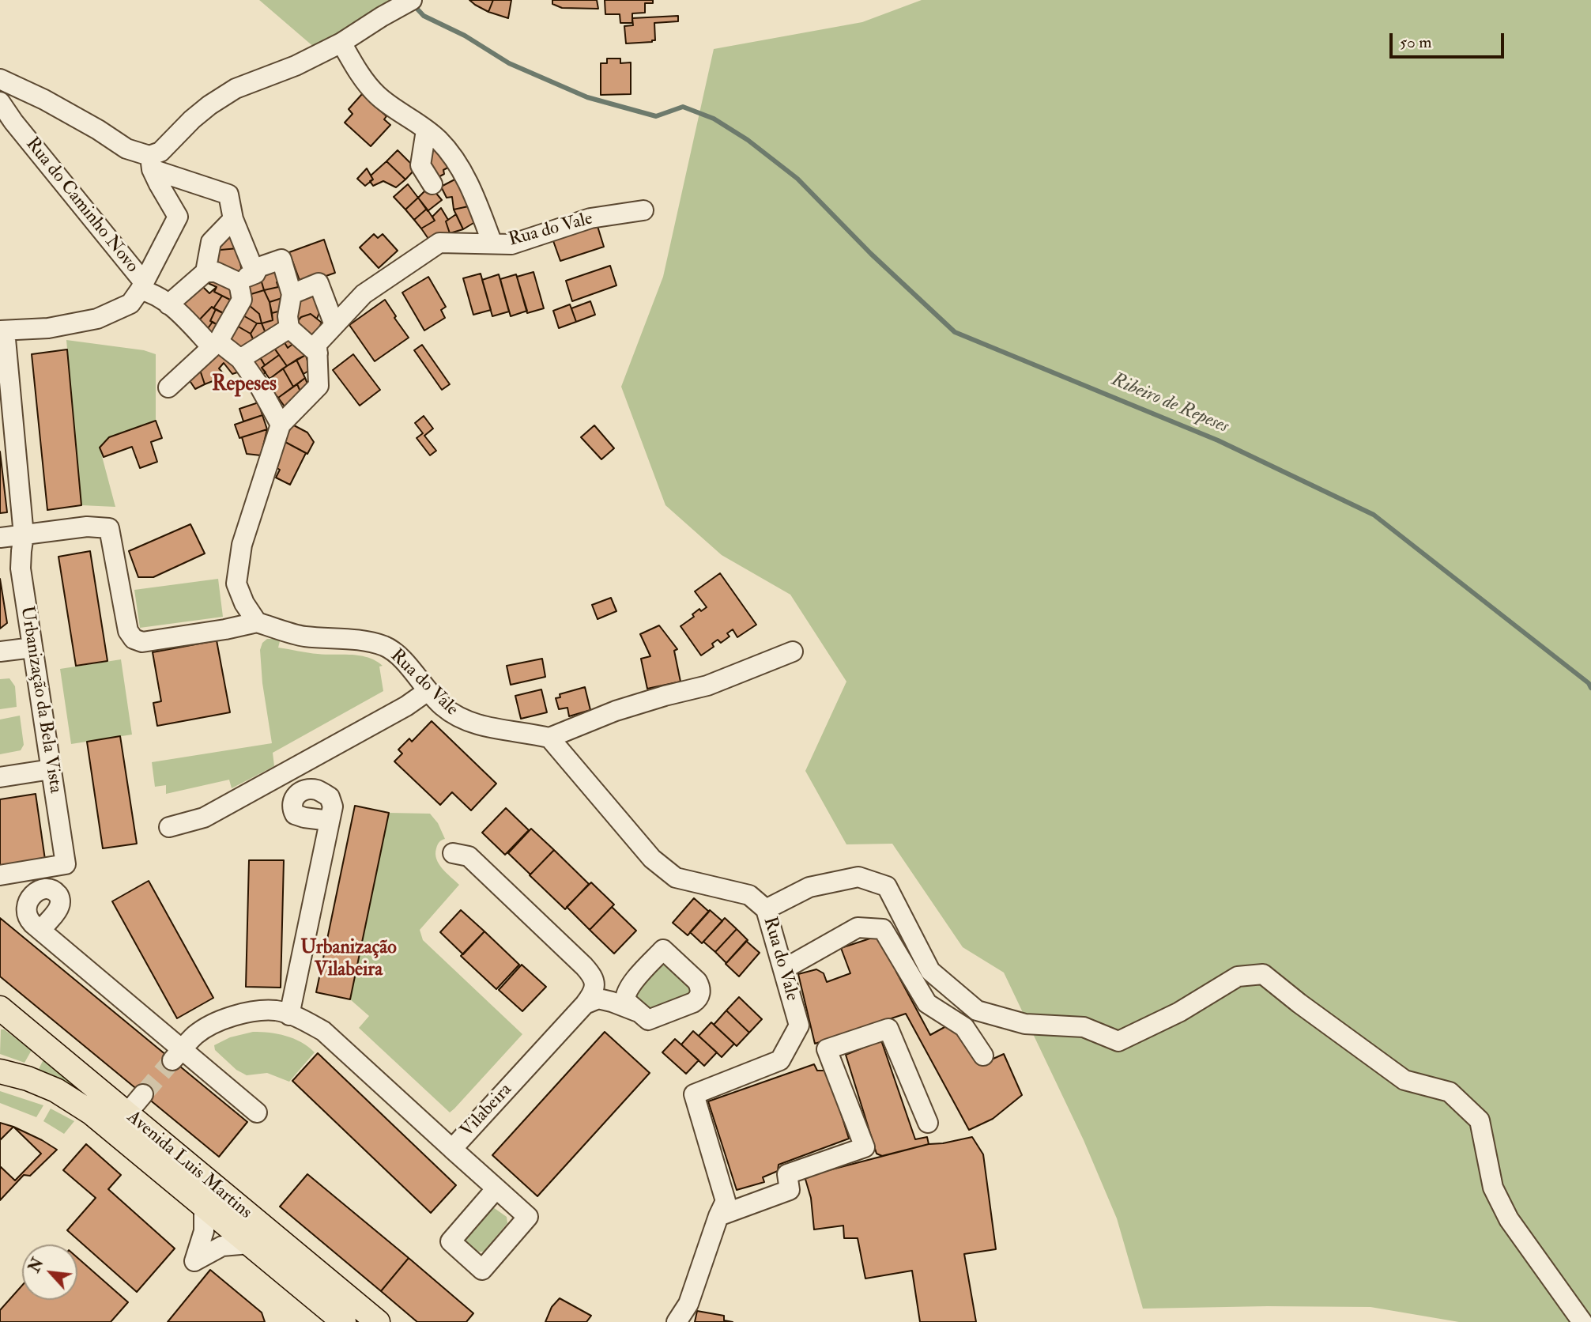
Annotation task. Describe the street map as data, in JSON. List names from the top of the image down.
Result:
{
  "streets": {
    "main road": ["Avenida Luis Martins"],
    "street": [
      "Rua do Caminho Novo",
      "Rua do Vale",
      "Urbanização da Bela Vista",
      "Vilabeira"
    ]
  },
  "districts": ["Repeses", "Urbanização Vilabeira"],
  "water": ["Ribeiro de Repeses"],
  "scale_bar": "50 m",
  "north": "top left"
}
